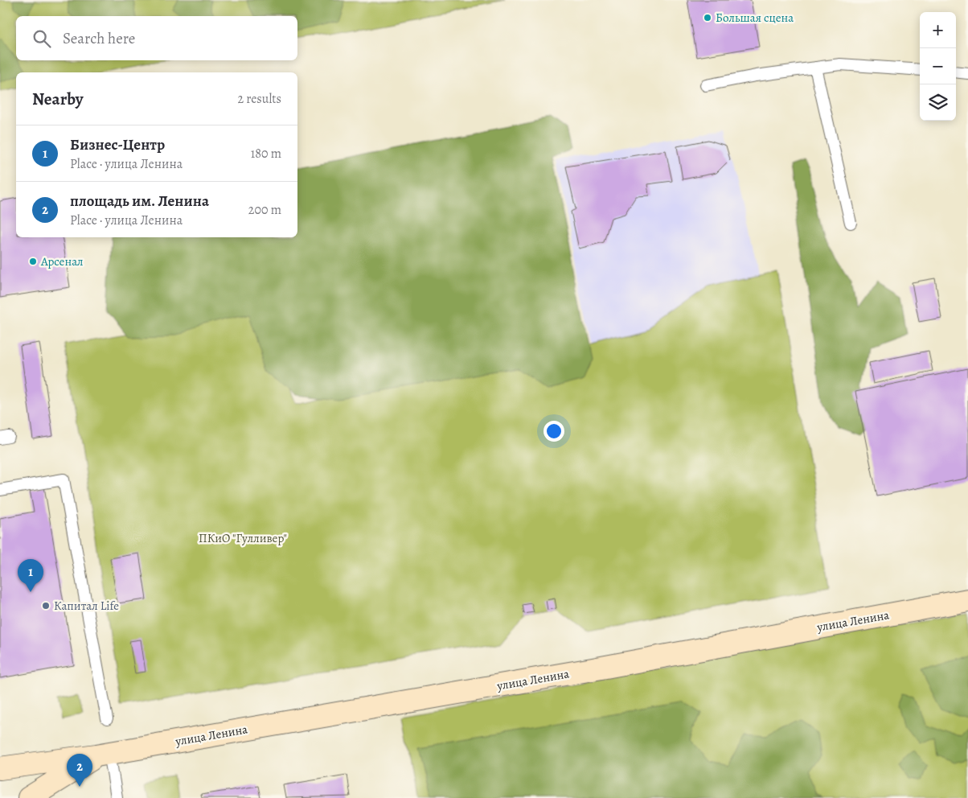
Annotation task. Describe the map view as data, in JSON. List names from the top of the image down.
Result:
{
  "streets": {
    "main road": ["улица Ленина"]
  },
  "parks": ["ПКиО \"Гулливер\""],
  "places": ["Большая сцена", "Арсенал", "Капитал Life"],
  "page": {
    "map_buttons": ["+", "−"],
    "search": "Search here",
    "heading": ["Nearby", "2 results"],
    "list": [
      {
        "mark": "1",
        "name": "Бизнес-Центр",
        "note": "Place · улица Ленина",
        "value": "180 m"
      },
      {
        "mark": "2",
        "name": "площадь им. Ленина",
        "note": "Place · улица Ленина",
        "value": "200 m"
      }
    ],
    "pins": ["1", "2"]
  }
}
